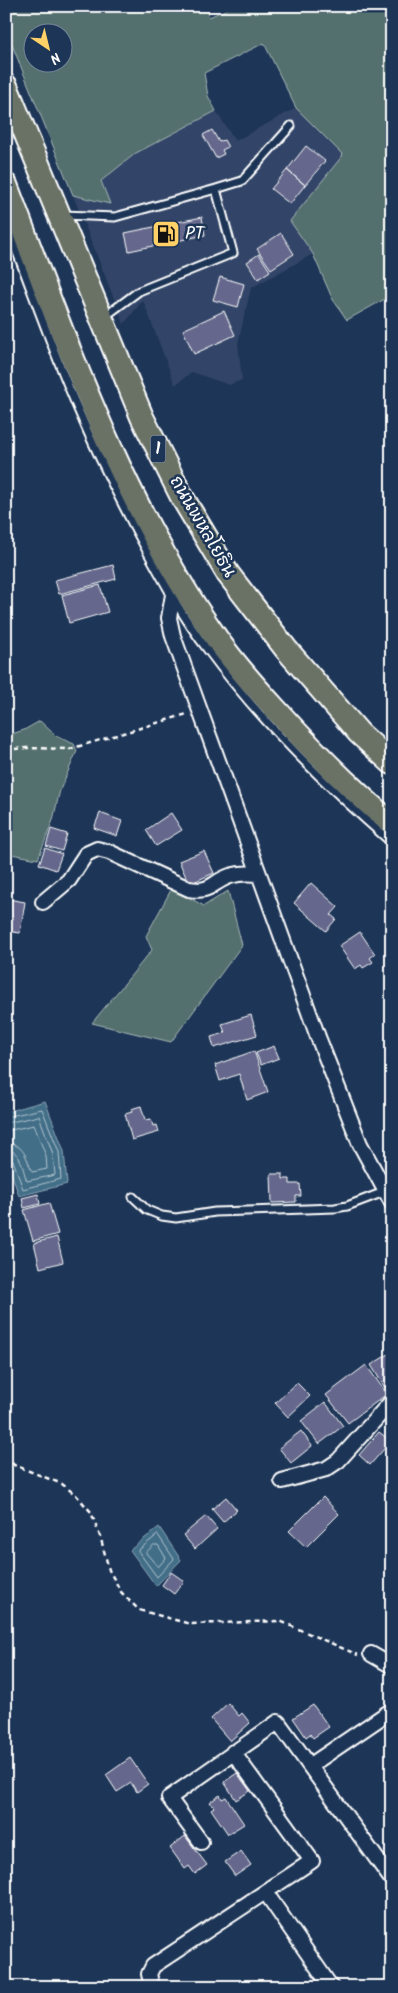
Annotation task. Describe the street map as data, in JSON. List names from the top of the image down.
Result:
{
  "streets": {
    "highway": ["1", "ถนนพหลโยธิน"]
  },
  "places": {
    "fuel station": ["PT"]
  },
  "north": "bottom right"
}
